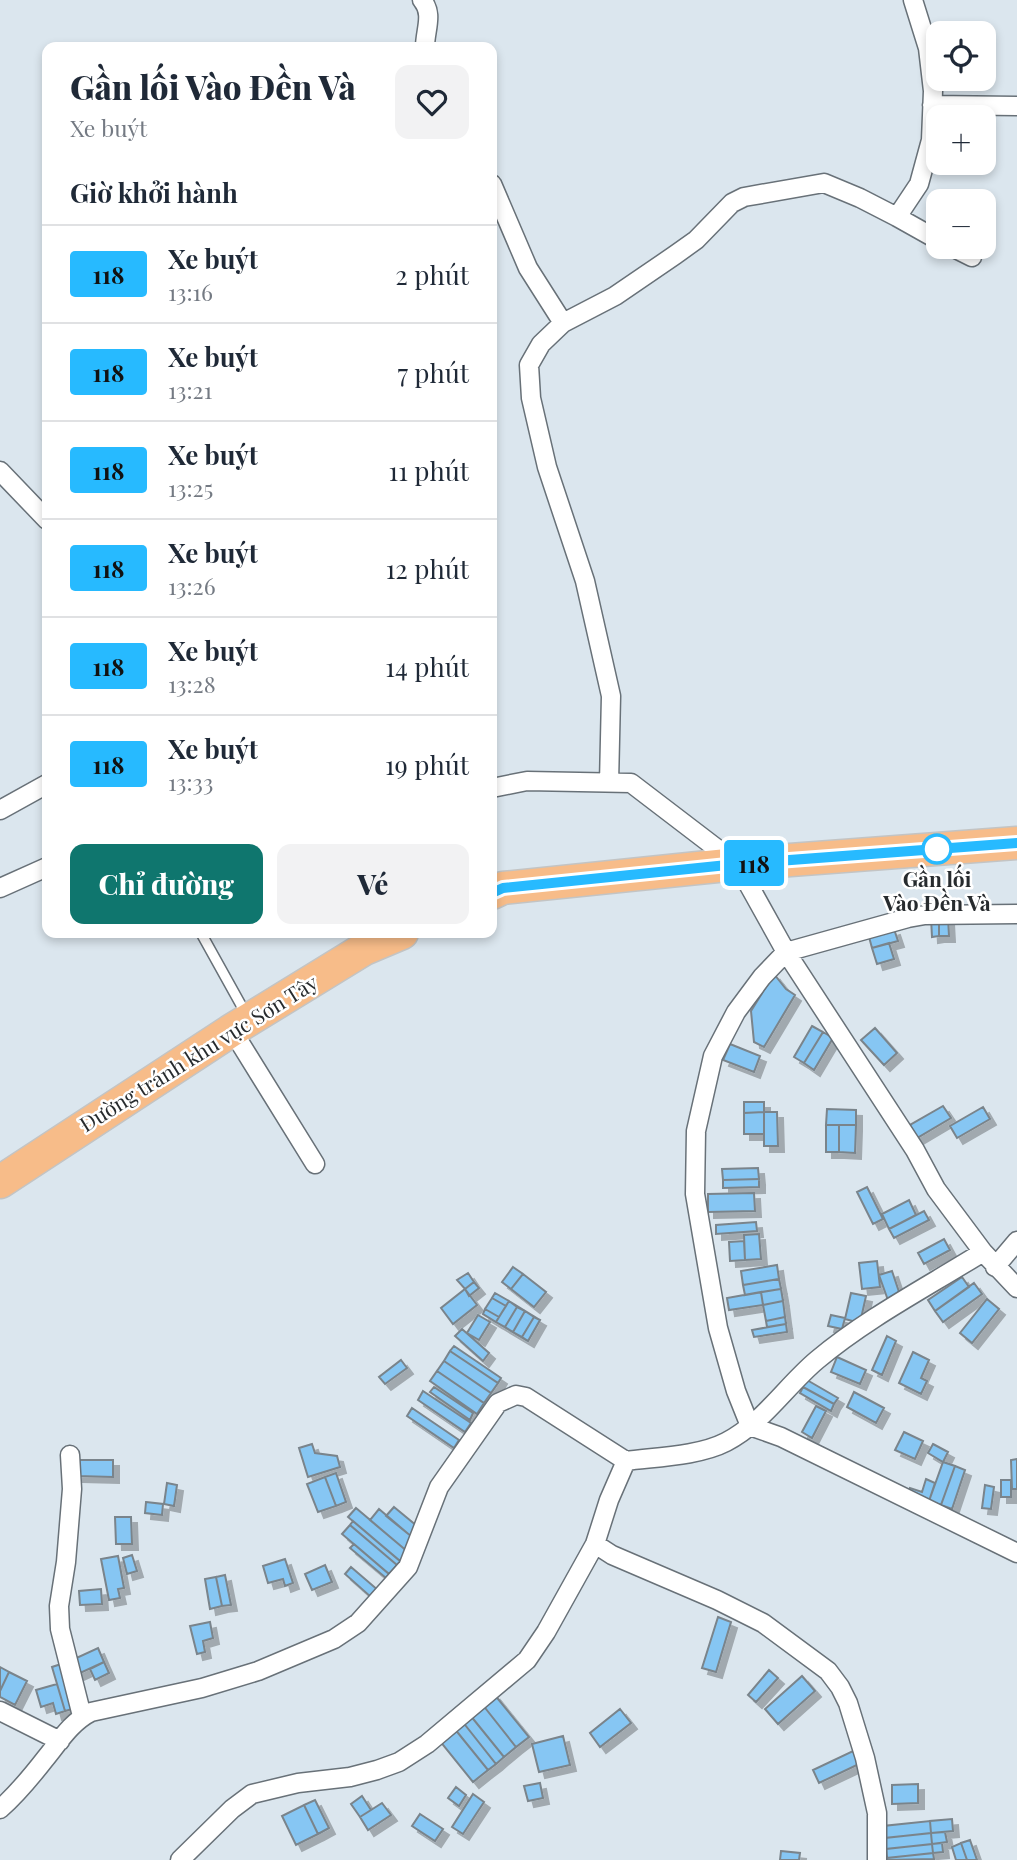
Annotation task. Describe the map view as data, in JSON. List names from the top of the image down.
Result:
{
  "streets": {
    "highway": ["Đường tránh khu vực Sơn Tây"]
  },
  "places": ["Gần lối Vào Đền Và"],
  "lines": ["bus line 118"],
  "page": {
    "on_map": "118",
    "map_buttons": ["+", "−"],
    "heading": [
      ["Gần lối Vào Đền Và", "Xe buýt"],
      "Giờ khởi hành"
    ],
    "list": [
      {
        "mark": "118",
        "name": "Xe buýt",
        "note": "13:16",
        "value": "2 phút"
      },
      {
        "mark": "118",
        "name": "Xe buýt",
        "note": "13:21",
        "value": "7 phút"
      },
      {
        "mark": "118",
        "name": "Xe buýt",
        "note": "13:25",
        "value": "11 phút"
      },
      {
        "mark": "118",
        "name": "Xe buýt",
        "note": "13:26",
        "value": "12 phút"
      },
      {
        "mark": "118",
        "name": "Xe buýt",
        "note": "13:28",
        "value": "14 phút"
      },
      {
        "mark": "118",
        "name": "Xe buýt",
        "note": "13:33",
        "value": "19 phút"
      }
    ],
    "buttons": ["Chỉ đường", "Vé"]
  }
}
